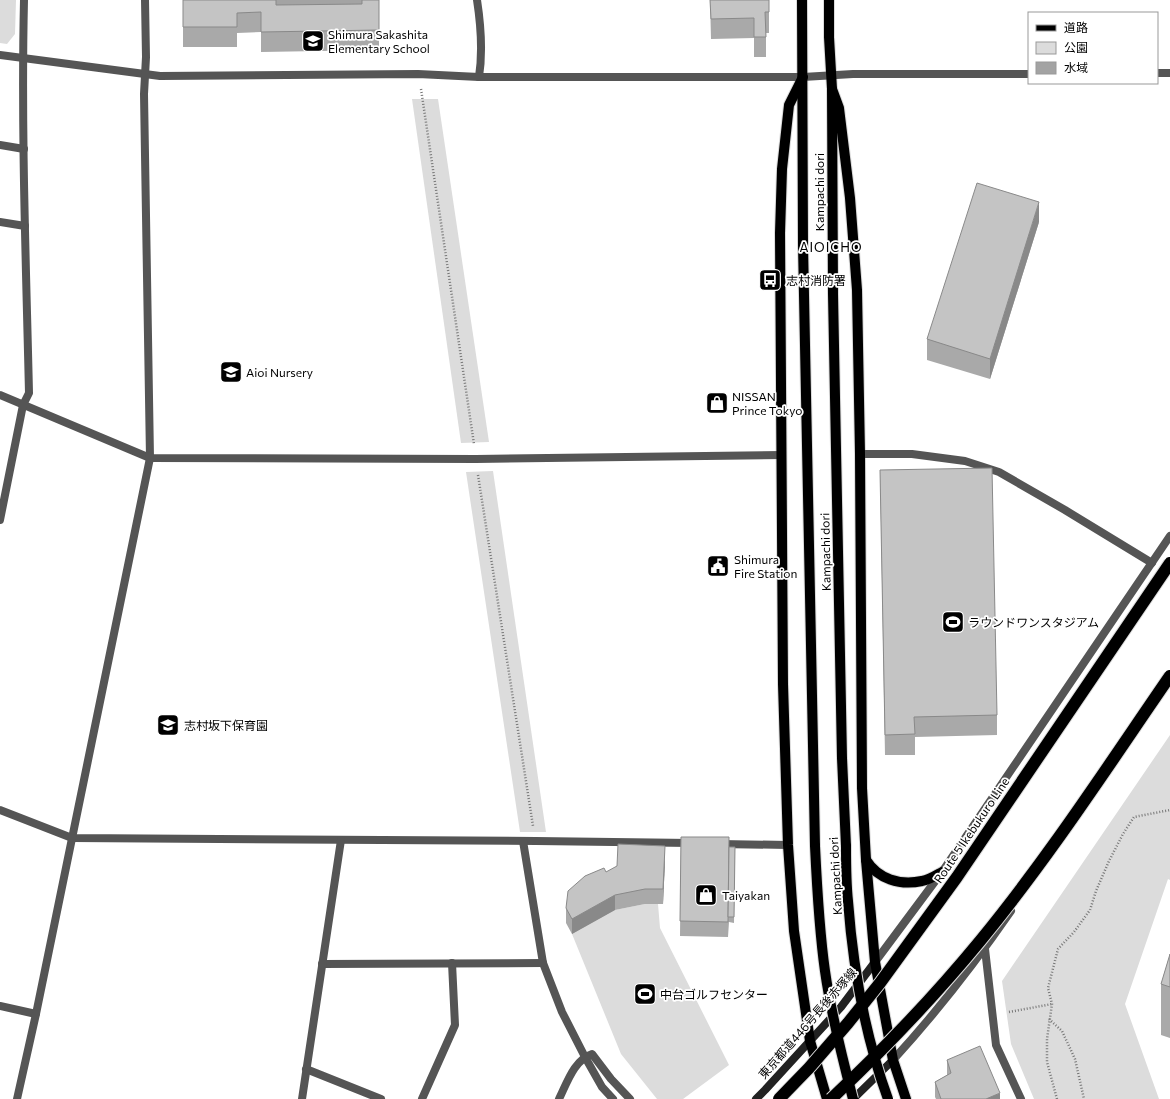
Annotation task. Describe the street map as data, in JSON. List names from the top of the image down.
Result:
{
  "streets": {
    "highway": ["Route 5 Ikebukuro Line"],
    "main road": ["Kampachi dori", "東京都道446号長後赤塚線"]
  },
  "districts": ["AIOICHO"],
  "places": {
    "school or university": ["Shimura Sakashita Elementary School", "Aioi Nursery", "志村坂下保育園"],
    "bus stop": ["志村消防署"],
    "shop": ["NISSAN Prince Tokyo", "Taiyakan"],
    "public building": ["Shimura Fire Station"],
    "sports": ["ラウンドワンスタジアム", "中台ゴルフセンター"]
  },
  "legend": ["道路", "公園", "水域"]
}
